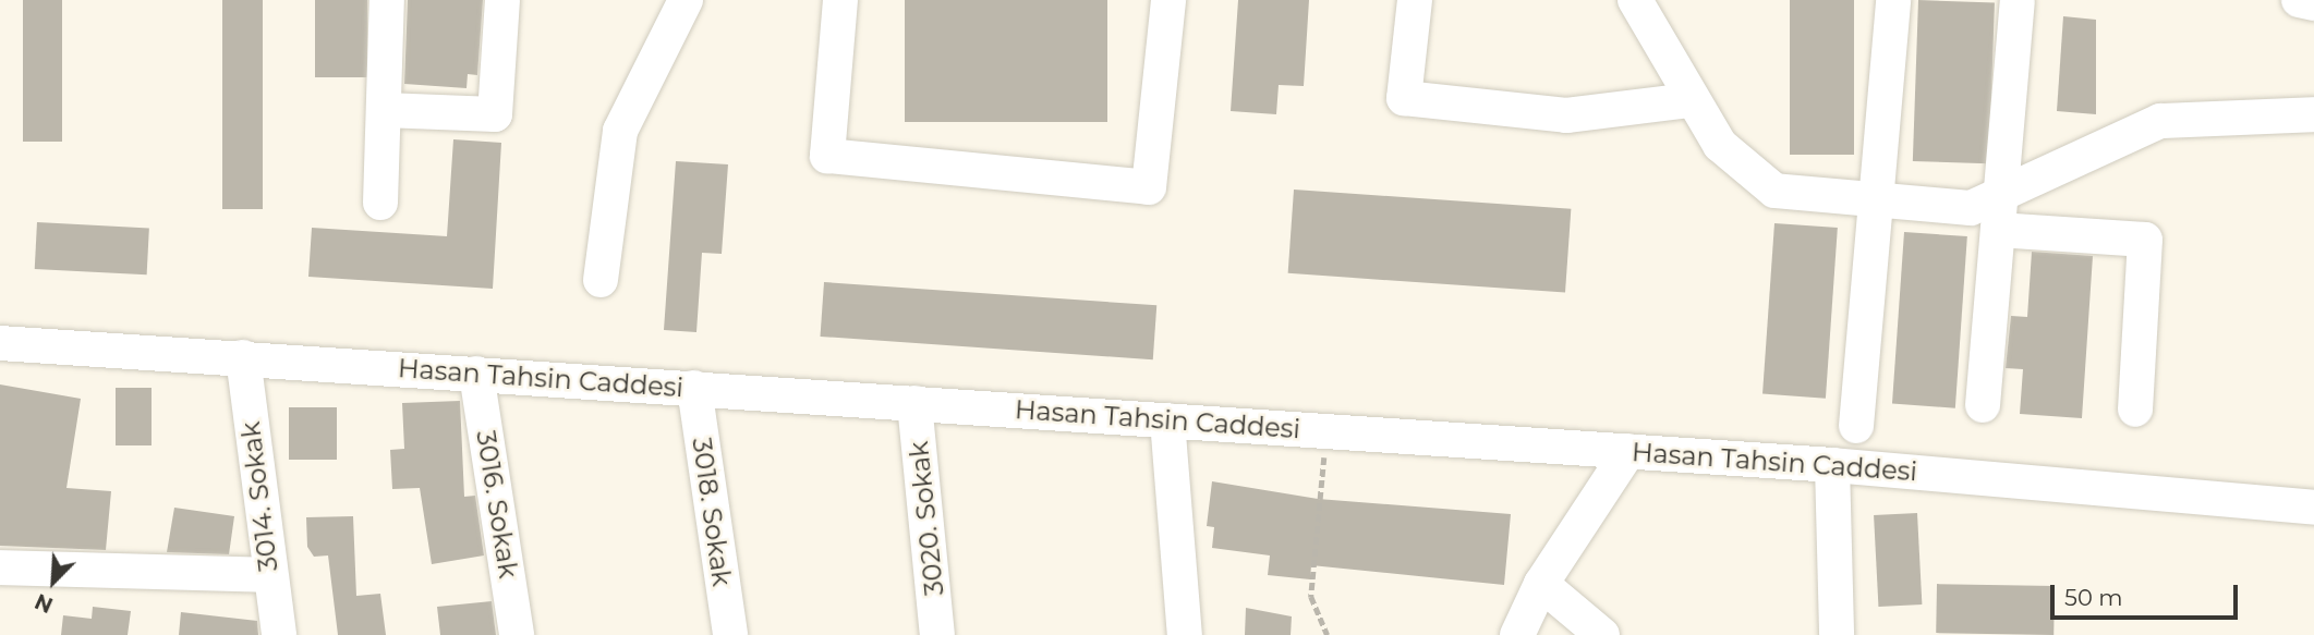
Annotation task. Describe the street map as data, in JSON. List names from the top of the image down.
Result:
{
  "streets": {
    "street": [
      "Hasan Tahsin Caddesi",
      "3014. Sokak",
      "3016. Sokak",
      "3018. Sokak",
      "3020. Sokak"
    ]
  },
  "crossings": [
    ["Hasan Tahsin Caddesi", "3014. Sokak"],
    ["Hasan Tahsin Caddesi", "3016. Sokak"],
    ["Hasan Tahsin Caddesi", "3018. Sokak"],
    ["Hasan Tahsin Caddesi", "3020. Sokak"]
  ],
  "scale_bar": "50 m",
  "north": "bottom left"
}
